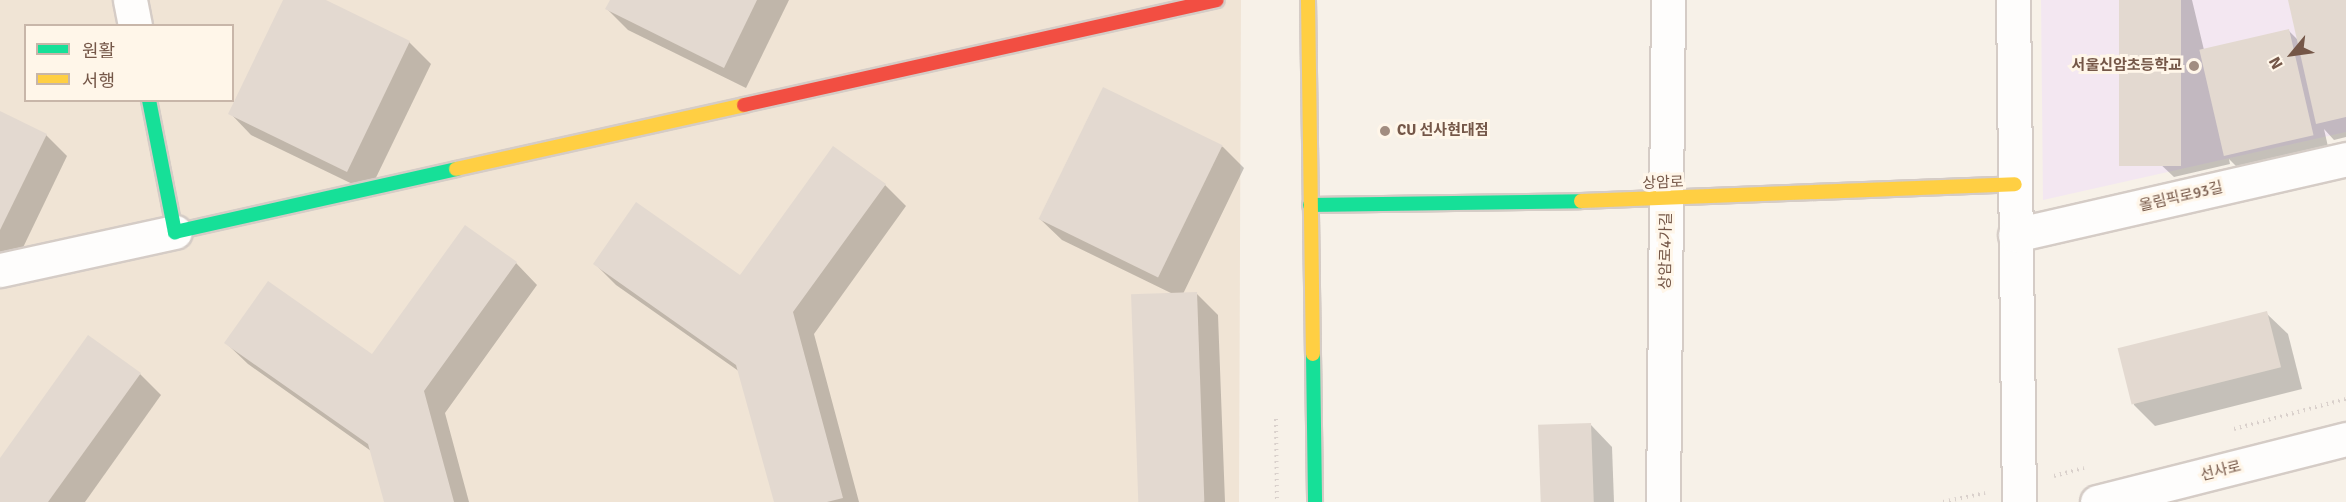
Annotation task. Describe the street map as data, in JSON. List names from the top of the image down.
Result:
{
  "streets": {
    "street": [
      "상암로",
      "올림픽로93길",
      "상암로4가길",
      "선사로"
    ]
  },
  "crossings": [
    ["상암로", "상암로4가길"]
  ],
  "places": ["서울신암초등학교", "CU 선사현대점"],
  "legend": ["원활", "서행"],
  "north": "bottom left"
}
